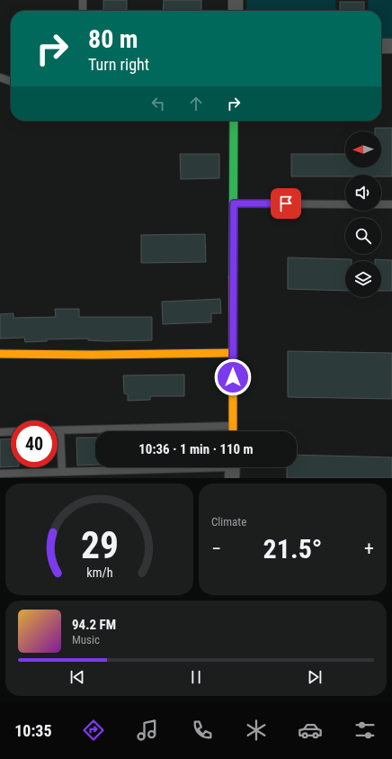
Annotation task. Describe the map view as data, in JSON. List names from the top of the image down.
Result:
{
  "north": "left",
  "page": {
    "turn": ["80 m", "Turn right"],
    "limit": "40",
    "trip": "10:36 · 1 min · 110 m",
    "tile": "Climate",
    "heat": ["−", "21.5°", "+"],
    "song": ["94.2 FM", "Music"],
    "tabs": "10:35",
    "gauge": ["29", "km/h"]
  }
}
